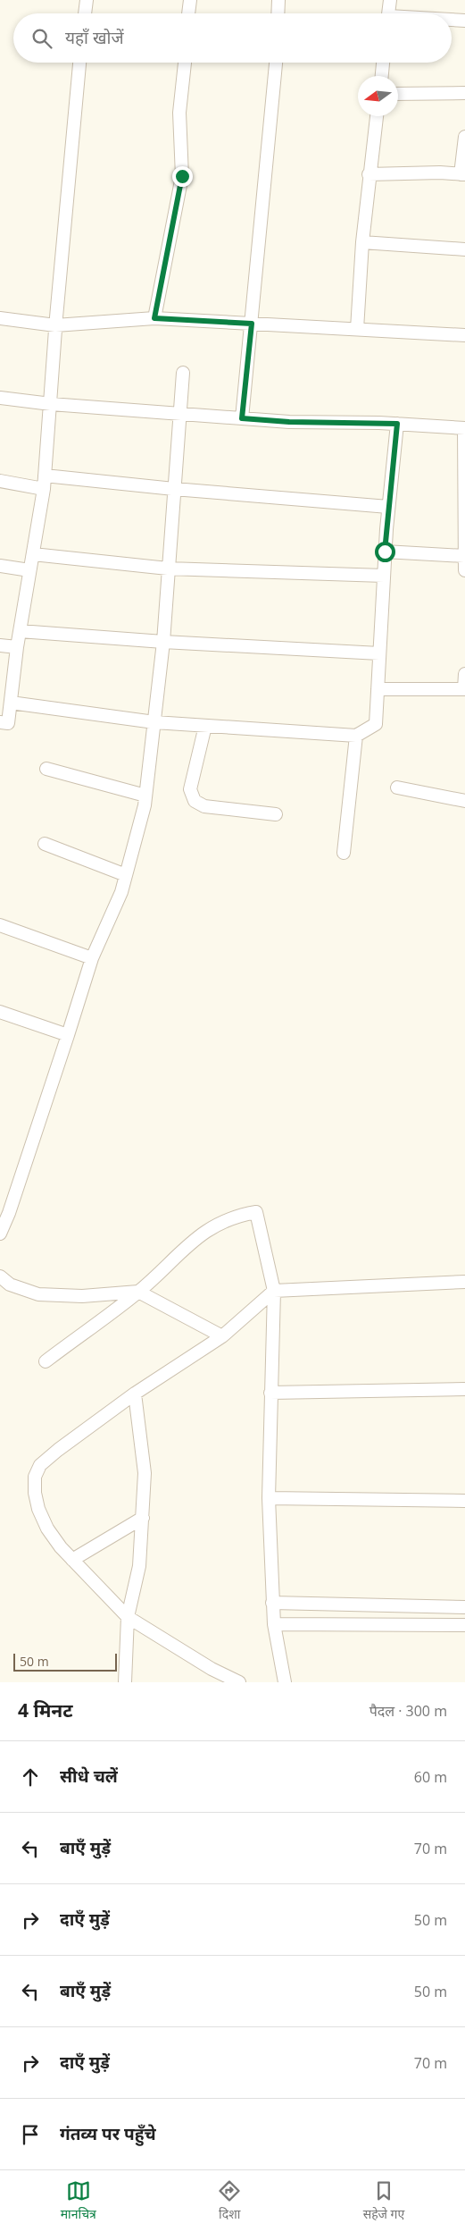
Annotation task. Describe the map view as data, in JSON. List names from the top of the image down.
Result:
{
  "scale_bar": "50 m",
  "north": "left",
  "page": {
    "search": "यहाँ खोजें",
    "scale": "50 m",
    "heading": ["4 मिनट", "पैदल · 300 m"],
    "list": [
      ["सीधे चलें", "60 m"],
      ["बाएँ मुड़ें", "70 m"],
      ["दाएँ मुड़ें", "50 m"],
      ["बाएँ मुड़ें", "50 m"],
      ["दाएँ मुड़ें", "70 m"],
      "गंतव्य पर पहुँचे"
    ],
    "nav": ["मानचित्र", "दिशा", "सहेजे गए"]
  }
}
